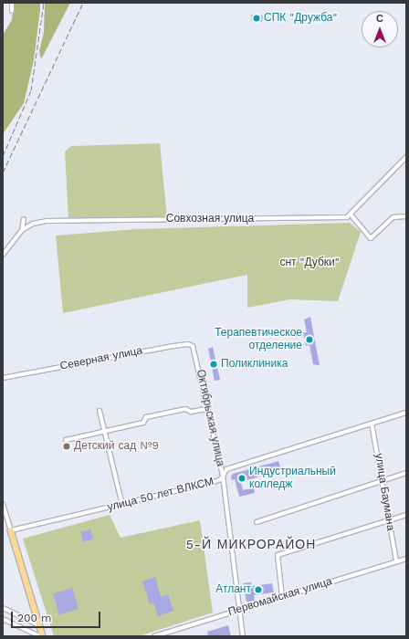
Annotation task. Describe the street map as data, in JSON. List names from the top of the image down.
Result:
{
  "streets": {
    "street": [
      "Совхозная улица",
      "Северная улица",
      "Октябрьская улица",
      "улица Баумана",
      "улица 50 лет ВЛКСМ",
      "Первомайская улица"
    ]
  },
  "crossings": [
    ["Северная улица", "Октябрьская улица"],
    ["Октябрьская улица", "улица 50 лет ВЛКСМ"],
    ["Октябрьская улица", "Первомайская улица"],
    ["улица Баумана", "улица 50 лет ВЛКСМ"],
    ["улица Баумана", "Первомайская улица"]
  ],
  "districts": ["5-Й МИКРОРАЙОН"],
  "parks": ["снт \"Дубки\""],
  "places": [
    "СПК \"Дружба\"",
    "Терапевтическое отделение",
    "Поликлиника",
    "Детский сад №9",
    "Индустриальный колледж",
    "Атлант"
  ],
  "scale_bar": "200 m",
  "north": "top"
}
